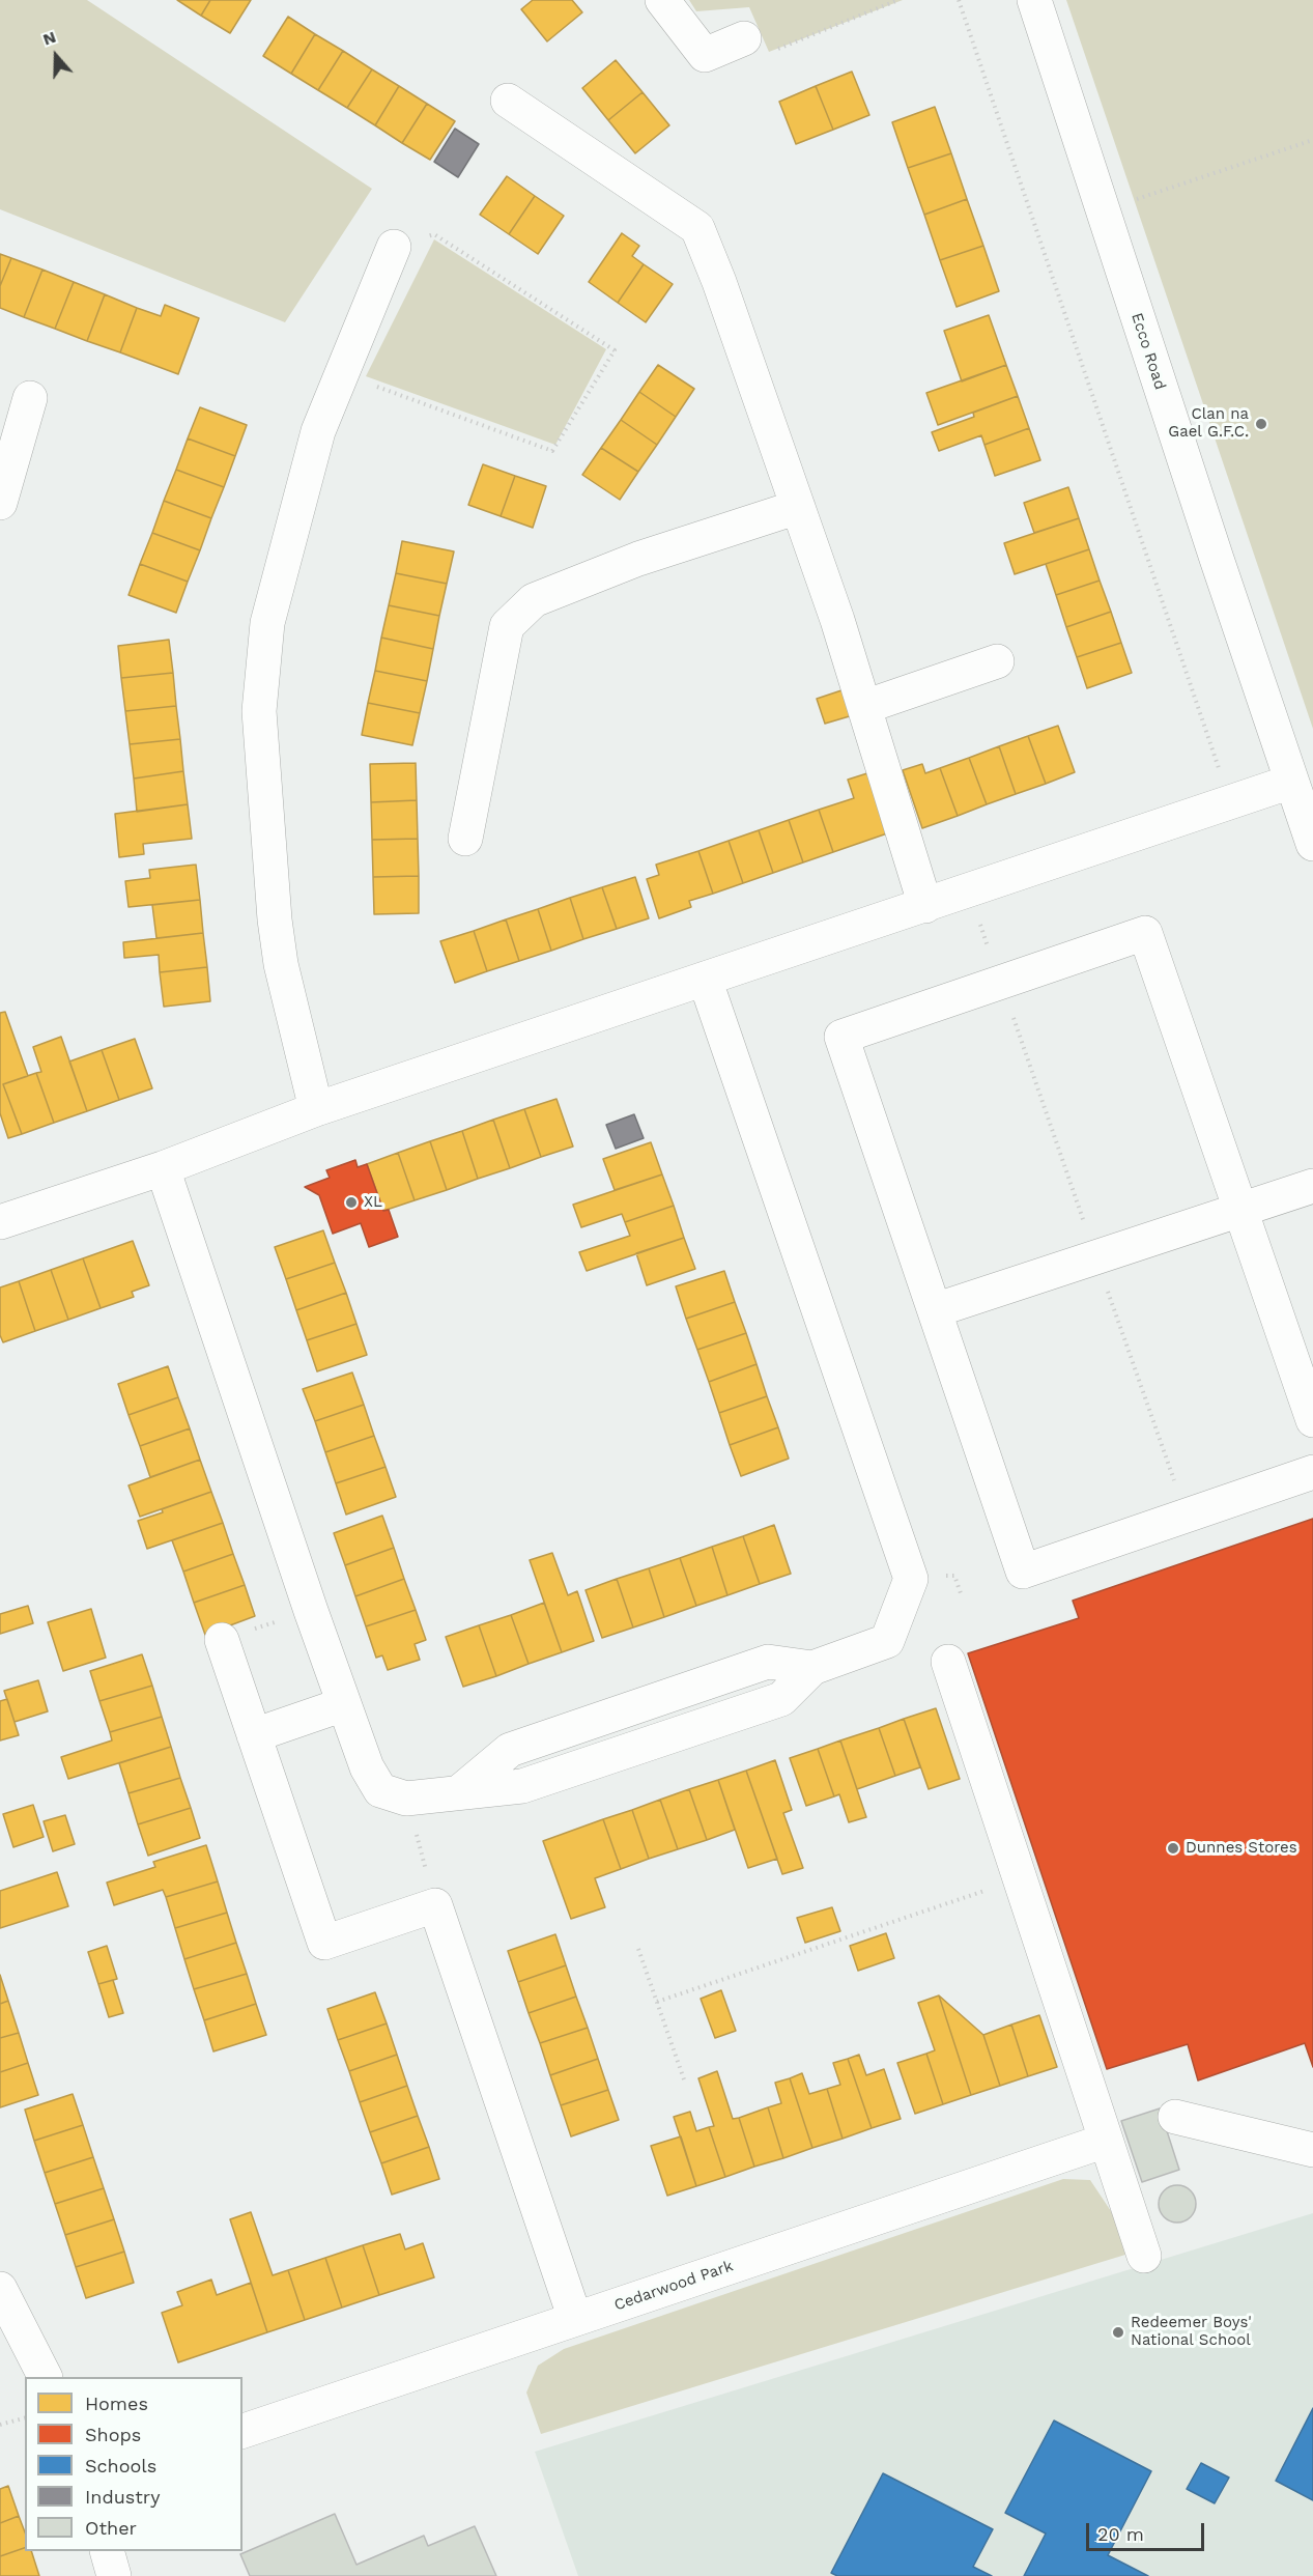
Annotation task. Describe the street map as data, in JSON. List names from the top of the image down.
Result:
{
  "streets": {
    "street": ["Ecco Road", "Cedarwood Park"]
  },
  "places": [
    "Clan na Gael G.F.C.",
    "XL",
    "Dunnes Stores",
    "Redeemer Boys' National School"
  ],
  "legend": [
    "Homes",
    "Shops",
    "Schools",
    "Industry",
    "Other"
  ],
  "scale_bar": "20 m",
  "north": "top"
}
